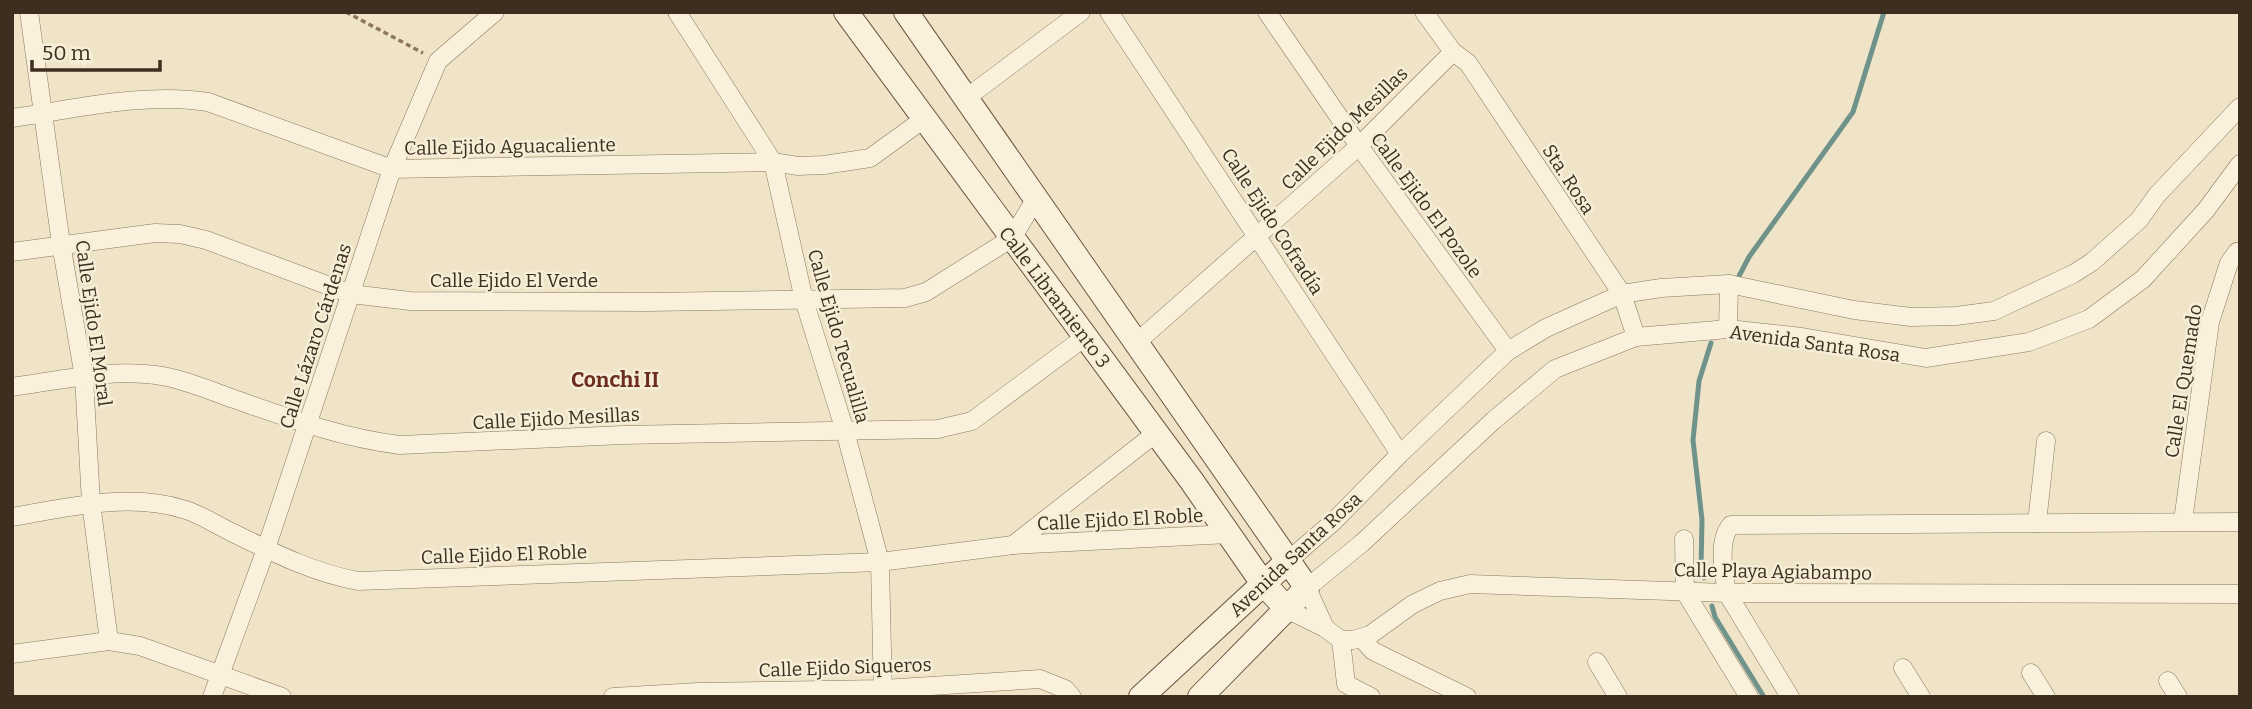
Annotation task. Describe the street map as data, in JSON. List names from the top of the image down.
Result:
{
  "streets": {
    "street": [
      "Calle Ejido Mesillas",
      "Calle Ejido Aguacaliente",
      "Sta. Rosa",
      "Calle Ejido El Pozole",
      "Calle Ejido Cofradía",
      "Calle Ejido El Verde",
      "Calle Libramiento 3",
      "Calle Ejido El Moral",
      "Calle Lázaro Cárdenas",
      "Calle Ejido Tecualilla",
      "Avenida Santa Rosa",
      "Calle El Quemado",
      "Calle Ejido El Roble",
      "Calle Playa Agiabampo",
      "Calle Ejido Siqueros"
    ]
  },
  "crossings": [
    ["Calle Ejido Mesillas", "Sta. Rosa"],
    ["Calle Ejido Mesillas", "Calle Ejido El Pozole"],
    ["Calle Ejido Mesillas", "Calle Ejido Cofradía"],
    ["Calle Ejido Mesillas", "Calle Libramiento 3"],
    ["Calle Ejido Mesillas", "Calle Ejido El Moral"],
    ["Calle Ejido Mesillas", "Calle Lázaro Cárdenas"],
    ["Calle Ejido Mesillas", "Calle Ejido Tecualilla"],
    ["Calle Ejido Aguacaliente", "Calle Libramiento 3"],
    ["Calle Ejido Aguacaliente", "Calle Ejido El Moral"],
    ["Calle Ejido Aguacaliente", "Calle Lázaro Cárdenas"],
    ["Calle Ejido Aguacaliente", "Calle Ejido Tecualilla"],
    ["Sta. Rosa", "Avenida Santa Rosa"],
    ["Calle Ejido El Pozole", "Avenida Santa Rosa"],
    ["Calle Ejido Cofradía", "Avenida Santa Rosa"],
    ["Calle Ejido El Verde", "Calle Libramiento 3"],
    ["Calle Ejido El Verde", "Calle Ejido El Moral"],
    ["Calle Ejido El Verde", "Calle Lázaro Cárdenas"],
    ["Calle Ejido El Verde", "Calle Ejido Tecualilla"],
    ["Calle Libramiento 3", "Avenida Santa Rosa"],
    ["Calle Libramiento 3", "Calle Ejido El Roble"],
    ["Calle Ejido El Moral", "Calle Ejido El Roble"],
    ["Calle Lázaro Cárdenas", "Calle Ejido El Roble"],
    ["Calle Ejido Tecualilla", "Calle Ejido El Roble"],
    ["Calle Ejido Tecualilla", "Calle Ejido Siqueros"]
  ],
  "districts": ["Conchi II"],
  "scale_bar": "50 m"
}
